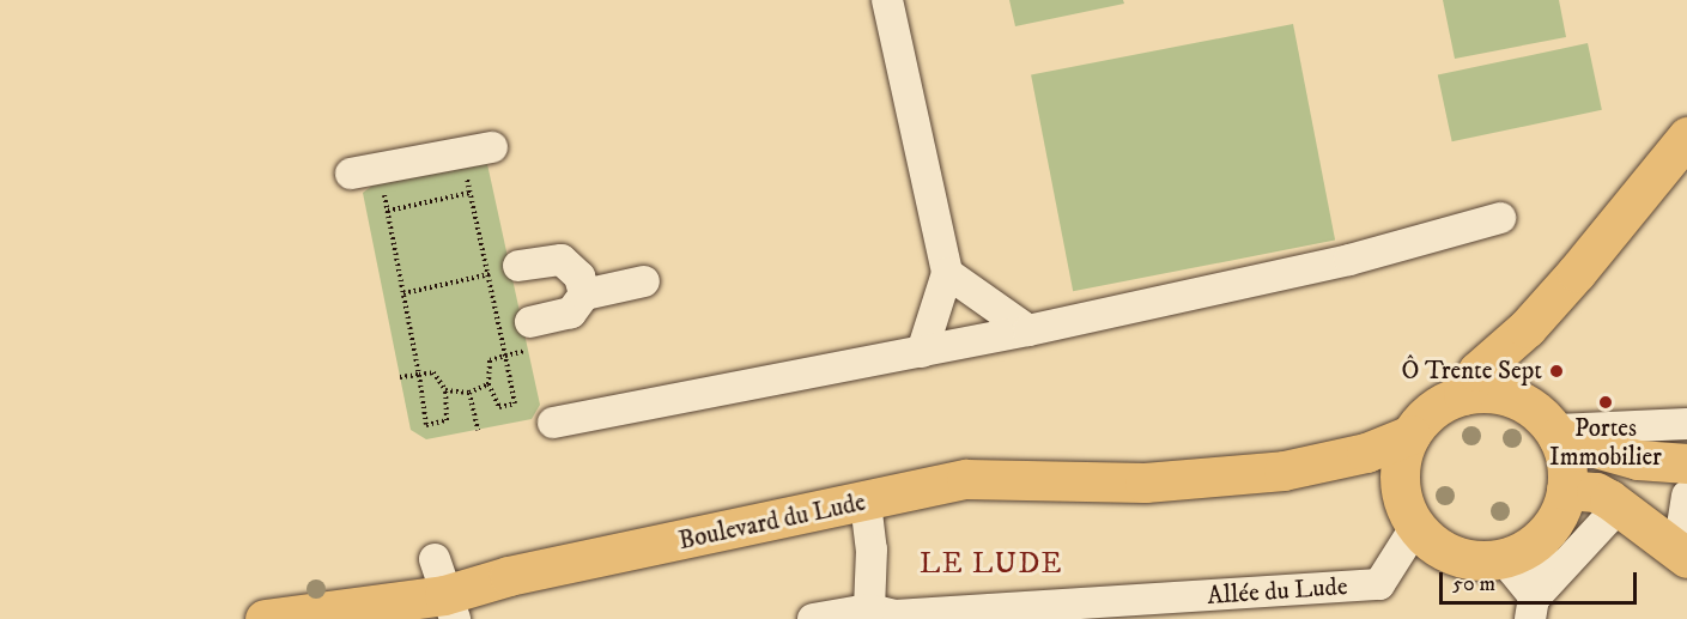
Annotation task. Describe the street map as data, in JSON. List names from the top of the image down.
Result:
{
  "streets": {
    "main road": ["Boulevard du Lude"],
    "street": ["Allée du Lude"]
  },
  "districts": ["LE LUDE"],
  "places": ["Ô Trente Sept", "Portes Immobilier"],
  "scale_bar": "50 m"
}
